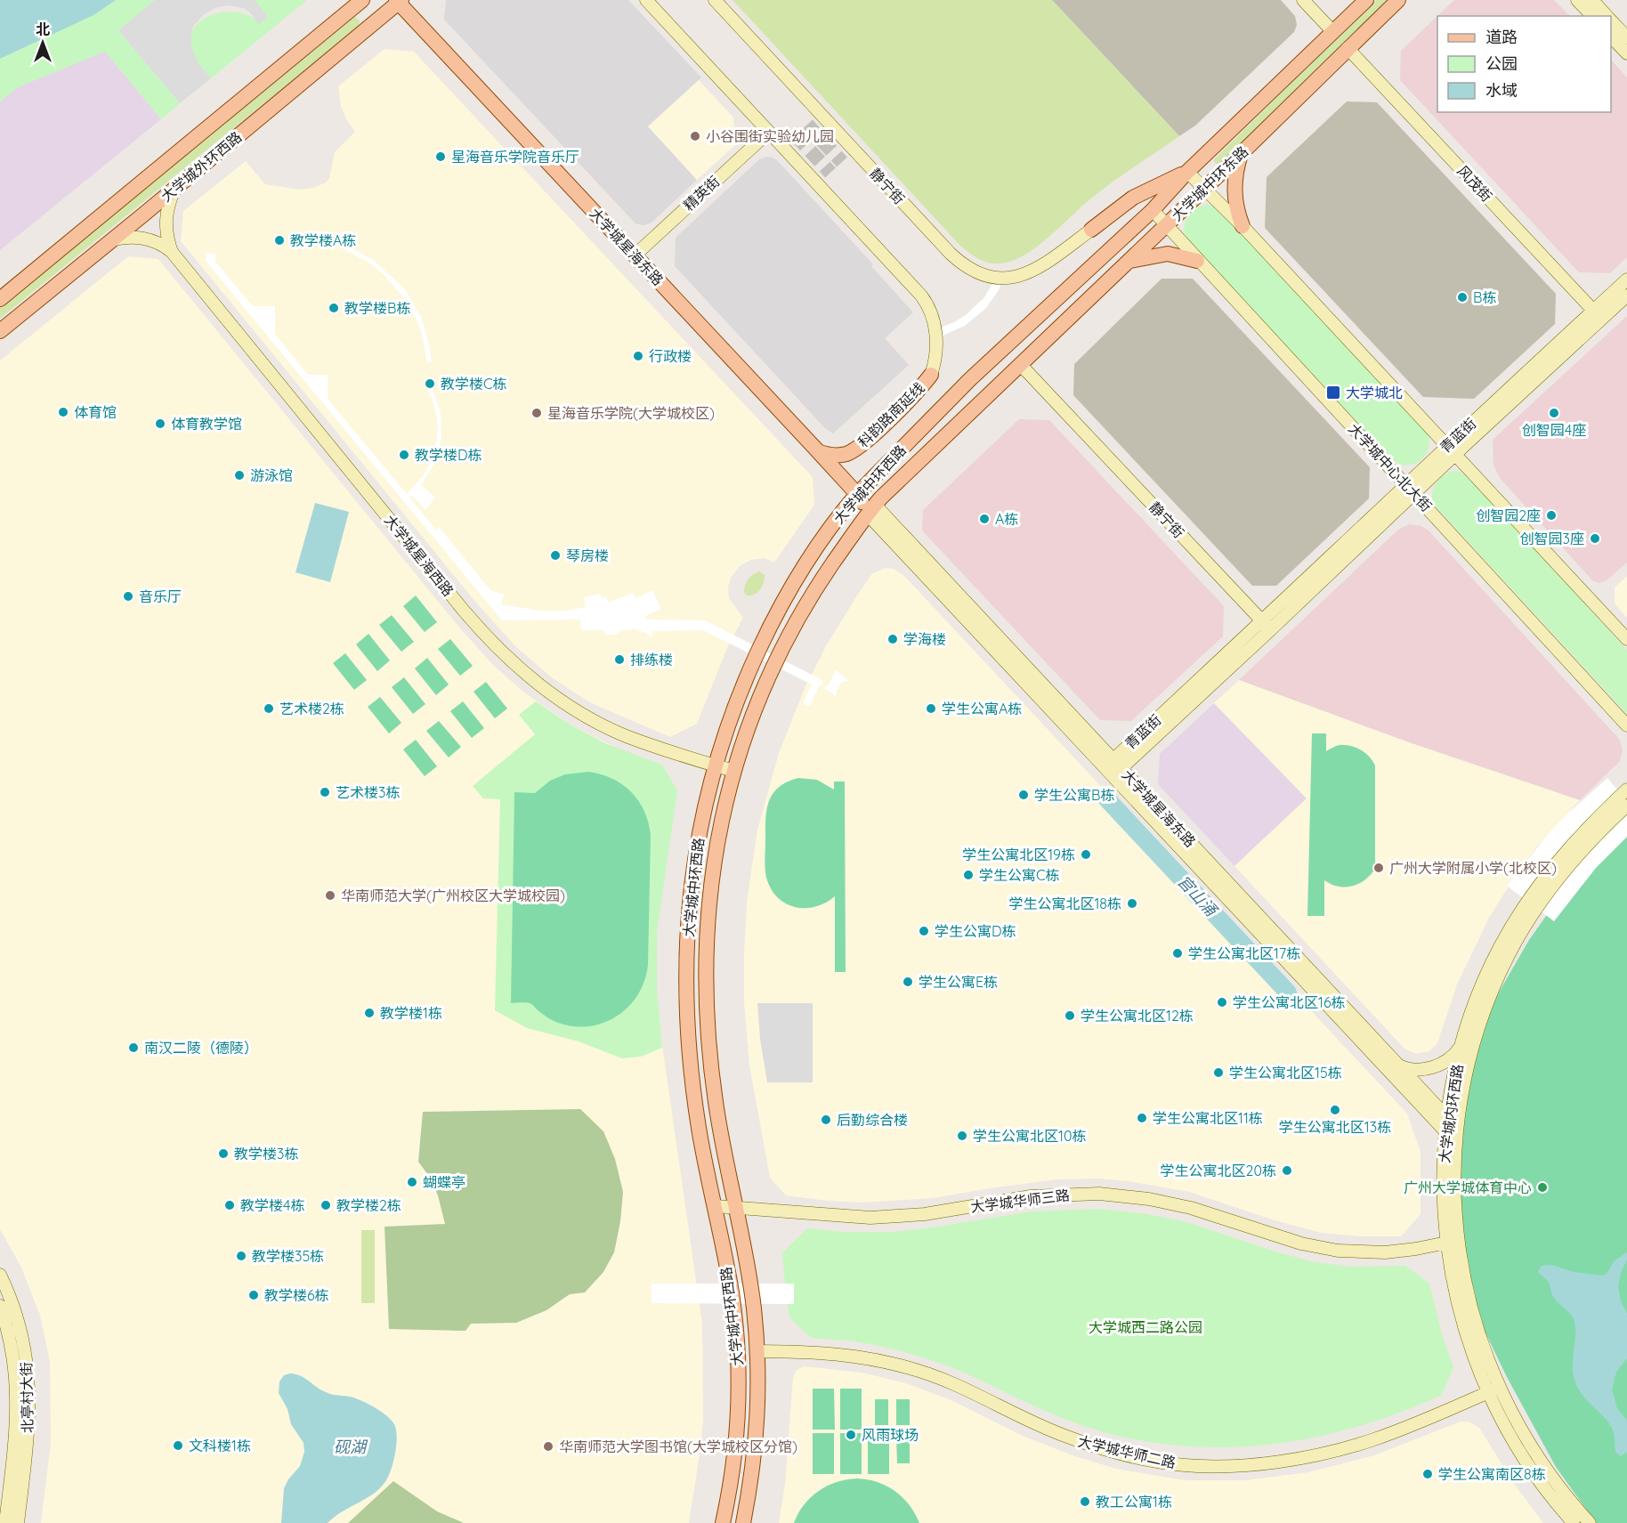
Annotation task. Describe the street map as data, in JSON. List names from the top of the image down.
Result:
{
  "streets": {
    "main road": [
      "大学城外环西路",
      "大学城中环东路",
      "风茂街",
      "静宁街",
      "精英街",
      "大学城星海东路",
      "科韵路南延线",
      "青蓝街",
      "大学城中心北大街",
      "大学城中环西路",
      "大学城星海西路",
      "大学城内环西路",
      "大学城华师三路",
      "北亭村大街",
      "大学城华师二路"
    ]
  },
  "crossings": [
    ["大学城外环西路", "大学城星海东路"],
    ["大学城外环西路", "大学城星海西路"],
    ["大学城中环东路", "风茂街"],
    ["大学城中环东路", "静宁街"],
    ["大学城中环东路", "大学城中心北大街"],
    ["大学城中环东路", "大学城中环西路"],
    ["风茂街", "青蓝街"],
    ["静宁街", "青蓝街"],
    ["静宁街", "大学城中环西路"],
    ["精英街", "大学城星海东路"],
    ["大学城星海东路", "科韵路南延线"],
    ["大学城星海东路", "青蓝街"],
    ["大学城星海东路", "大学城中环西路"],
    ["大学城星海东路", "大学城内环西路"],
    ["青蓝街", "大学城中心北大街"],
    ["大学城中环西路", "大学城星海西路"],
    ["大学城中环西路", "大学城华师三路"],
    ["大学城中环西路", "大学城华师二路"],
    ["大学城内环西路", "大学城华师三路"],
    ["大学城内环西路", "大学城华师二路"]
  ],
  "water": ["官山涌", "砚湖"],
  "parks": ["大学城西二路公园"],
  "places": {
    "other": [
      "小谷围街实验幼儿园",
      "星海音乐学院音乐厅",
      "教学楼A栋",
      "B栋",
      "教学楼B栋",
      "行政楼",
      "教学楼C栋",
      "体育馆",
      "星海音乐学院(大学城校区)",
      "创智园4座",
      "体育教学馆",
      "教学楼D栋",
      "游泳馆",
      "创智园2座",
      "A栋",
      "创智园3座",
      "琴房楼",
      "音乐厅",
      "学海楼",
      "排练楼",
      "艺术楼2栋",
      "学生公寓A栋",
      "艺术楼3栋",
      "学生公寓B栋",
      "学生公寓北区19栋",
      "广州大学附属小学(北校区)",
      "学生公寓C栋",
      "华南师范大学(广州校区大学城校园)",
      "学生公寓北区18栋",
      "学生公寓D栋",
      "学生公寓北区17栋",
      "学生公寓E栋",
      "学生公寓北区16栋",
      "教学楼1栋",
      "学生公寓北区12栋",
      "南汉二陵（德陵）",
      "学生公寓北区15栋",
      "学生公寓北区13栋",
      "学生公寓北区11栋",
      "后勤综合楼",
      "学生公寓北区10栋",
      "教学楼3栋",
      "学生公寓北区20栋",
      "蝴蝶亭",
      "广州大学城体育中心",
      "教学楼4栋",
      "教学楼2栋",
      "教学楼35栋",
      "教学楼6栋",
      "风雨球场",
      "文科楼1栋",
      "华南师范大学图书馆(大学城校区分馆)",
      "学生公寓南区8栋",
      "教工公寓1栋"
    ],
    "transit": ["大学城北"]
  },
  "legend": ["道路", "公园", "水域"],
  "north": "top"
}
